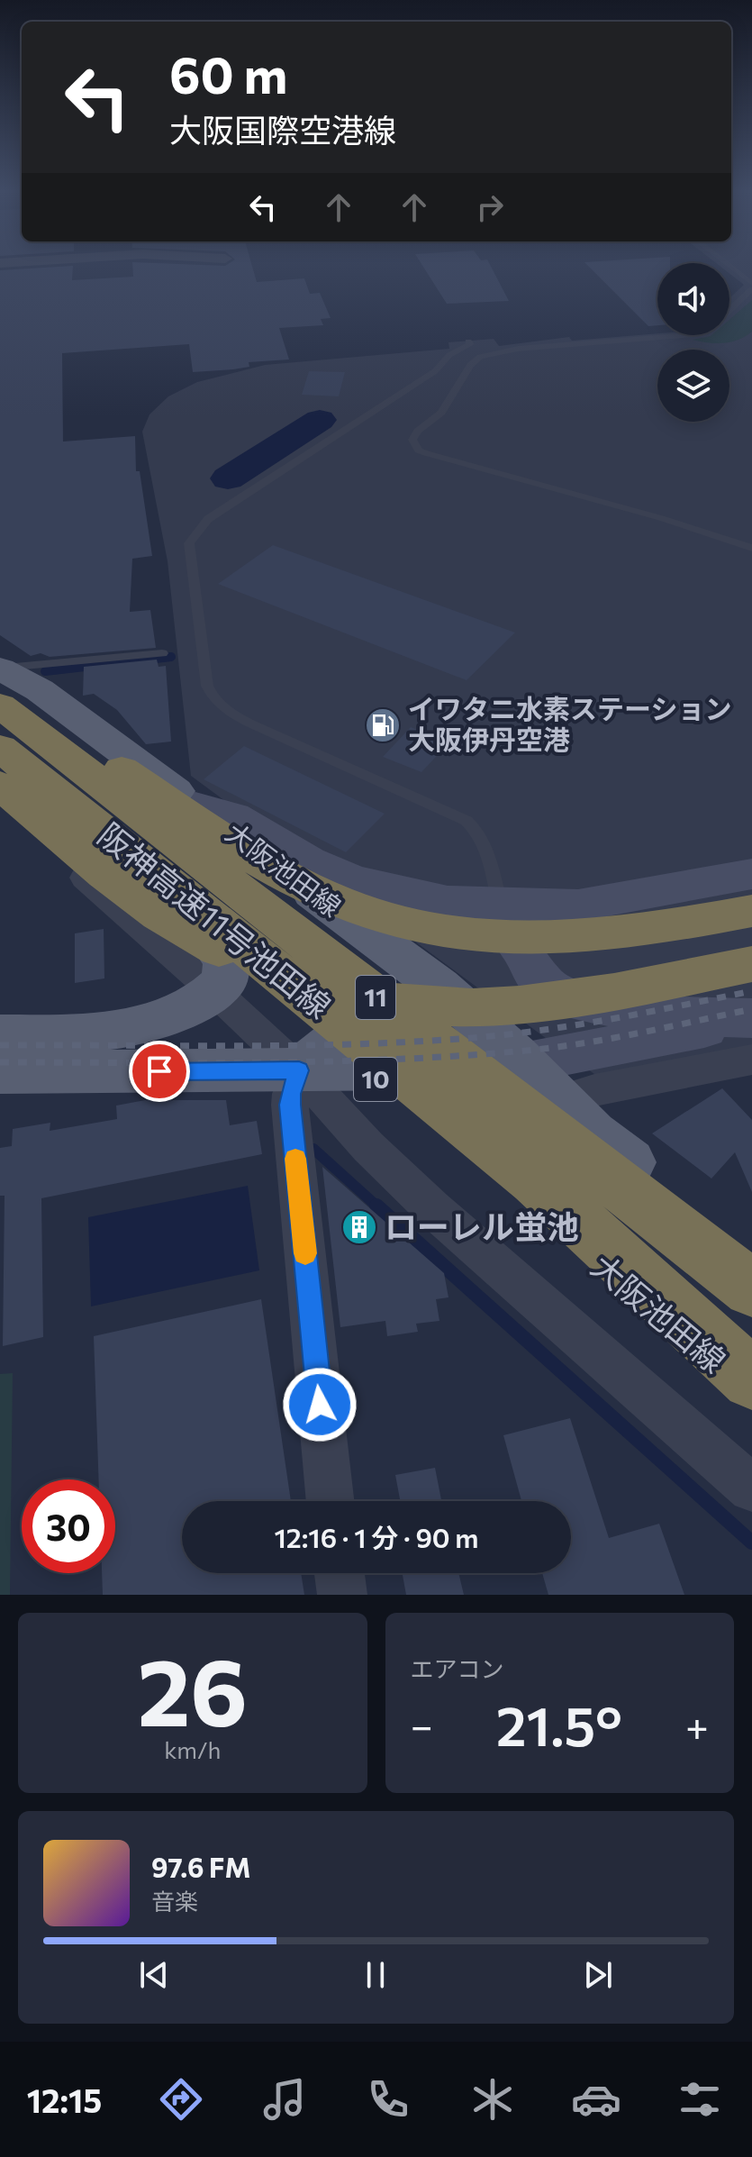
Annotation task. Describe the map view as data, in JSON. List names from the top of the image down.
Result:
{
  "streets": {
    "highway": ["阪神高速11号池田線", "11"],
    "main road": ["大阪池田線", "10"]
  },
  "crossings": [
    ["大阪池田線", "阪神高速11号池田線"],
    ["阪神高速11号池田線", "11"]
  ],
  "places": {
    "fuel station": ["イワタニ水素ステーション 大阪伊丹空港"],
    "building": ["ローレル蛍池"]
  },
  "page": {
    "turn": ["60 m", "大阪国際空港線"],
    "limit": "30",
    "trip": "12:16 · 1 分 · 90 m",
    "tile": [
      ["26", "km/h"],
      "エアコン"
    ],
    "heat": ["−", "21.5°", "+"],
    "song": ["97.6 FM", "音楽"],
    "tabs": "12:15"
  }
}
